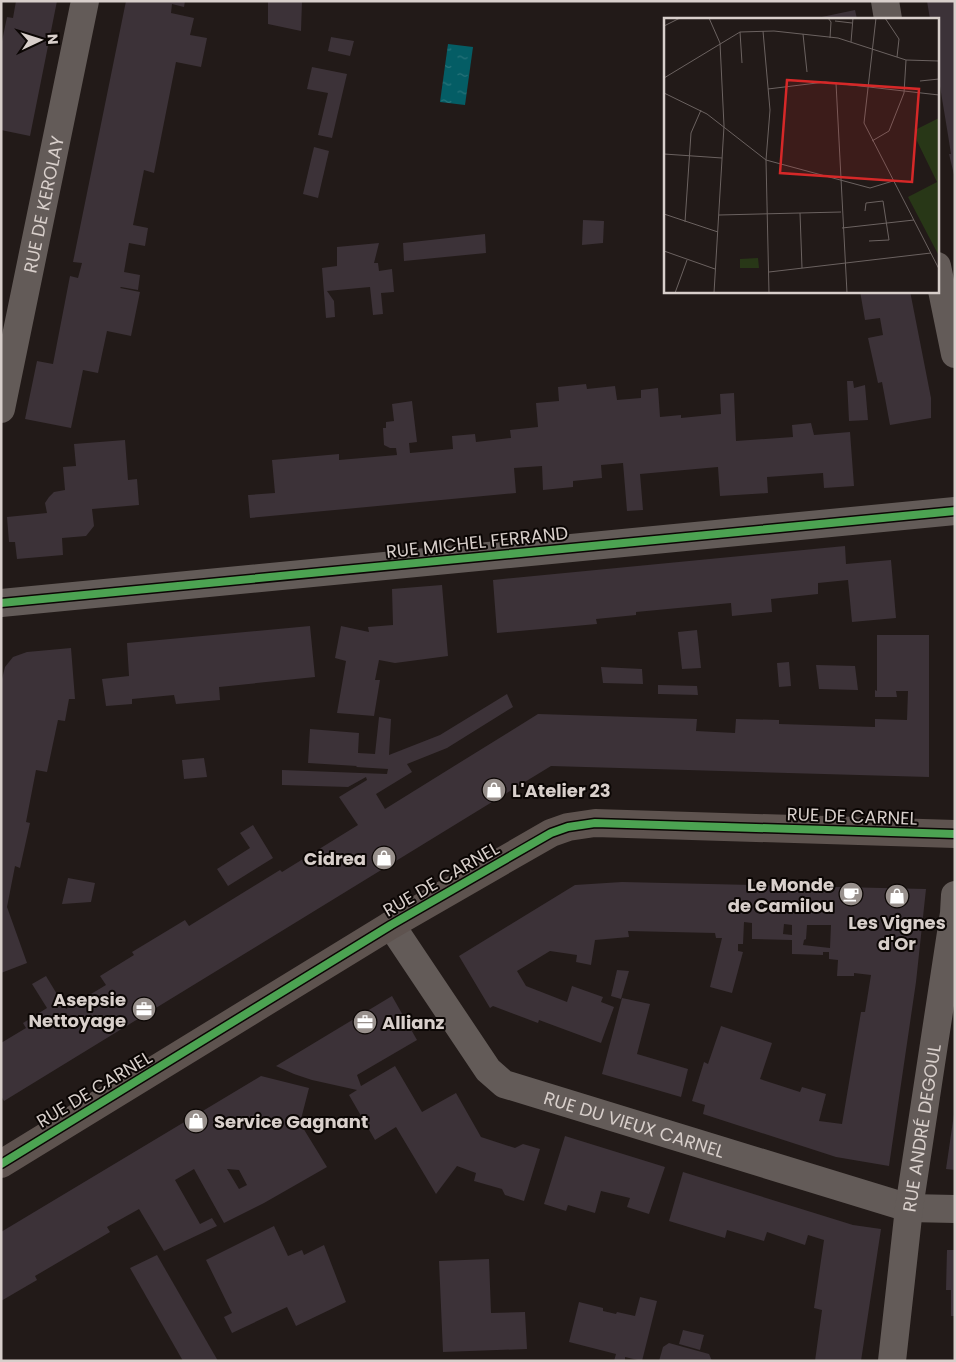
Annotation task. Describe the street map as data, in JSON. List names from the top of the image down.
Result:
{
  "streets": {
    "main road": ["RUE DE CARNEL"],
    "street": [
      "RUE DE KEROLAY",
      "RUE MICHEL FERRAND",
      "RUE DU VIEUX CARNEL",
      "RUE ANDRÉ DEGOUL"
    ]
  },
  "crossings": [
    ["RUE DE CARNEL", "RUE DU VIEUX CARNEL"],
    ["RUE DU VIEUX CARNEL", "RUE ANDRÉ DEGOUL"]
  ],
  "places": {
    "shop": [
      "L'Atelier 23",
      "Cidrea",
      "Les Vignes d'Or",
      "Service Gagnant"
    ],
    "cafe": ["Le Monde de Camilou"],
    "office": ["Asepsie Nettoyage", "Allianz"]
  },
  "north": "right"
}
